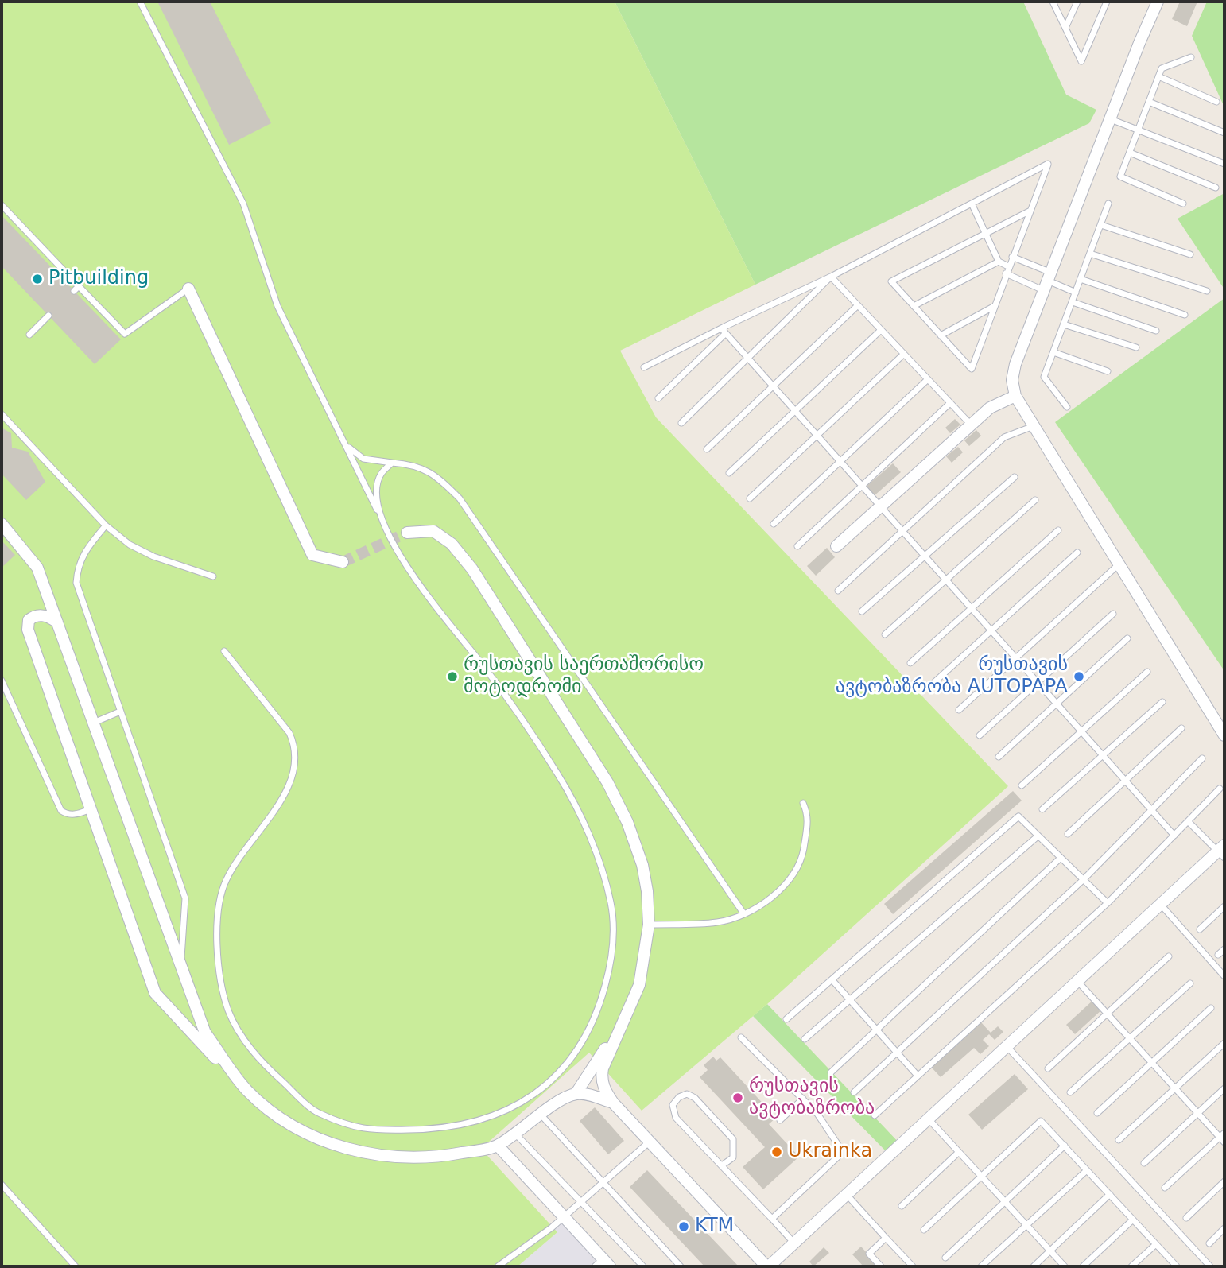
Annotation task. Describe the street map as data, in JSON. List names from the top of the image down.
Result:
{
  "places": [
    "Pitbuilding",
    "რუსთავის საერთაშორისო მოტოდრომი",
    "რუსთავის ავტობაზრობა AUTOPAPA",
    "რუსთავის ავტობაზრობა",
    "Ukrainka",
    "KTM"
  ]
}
